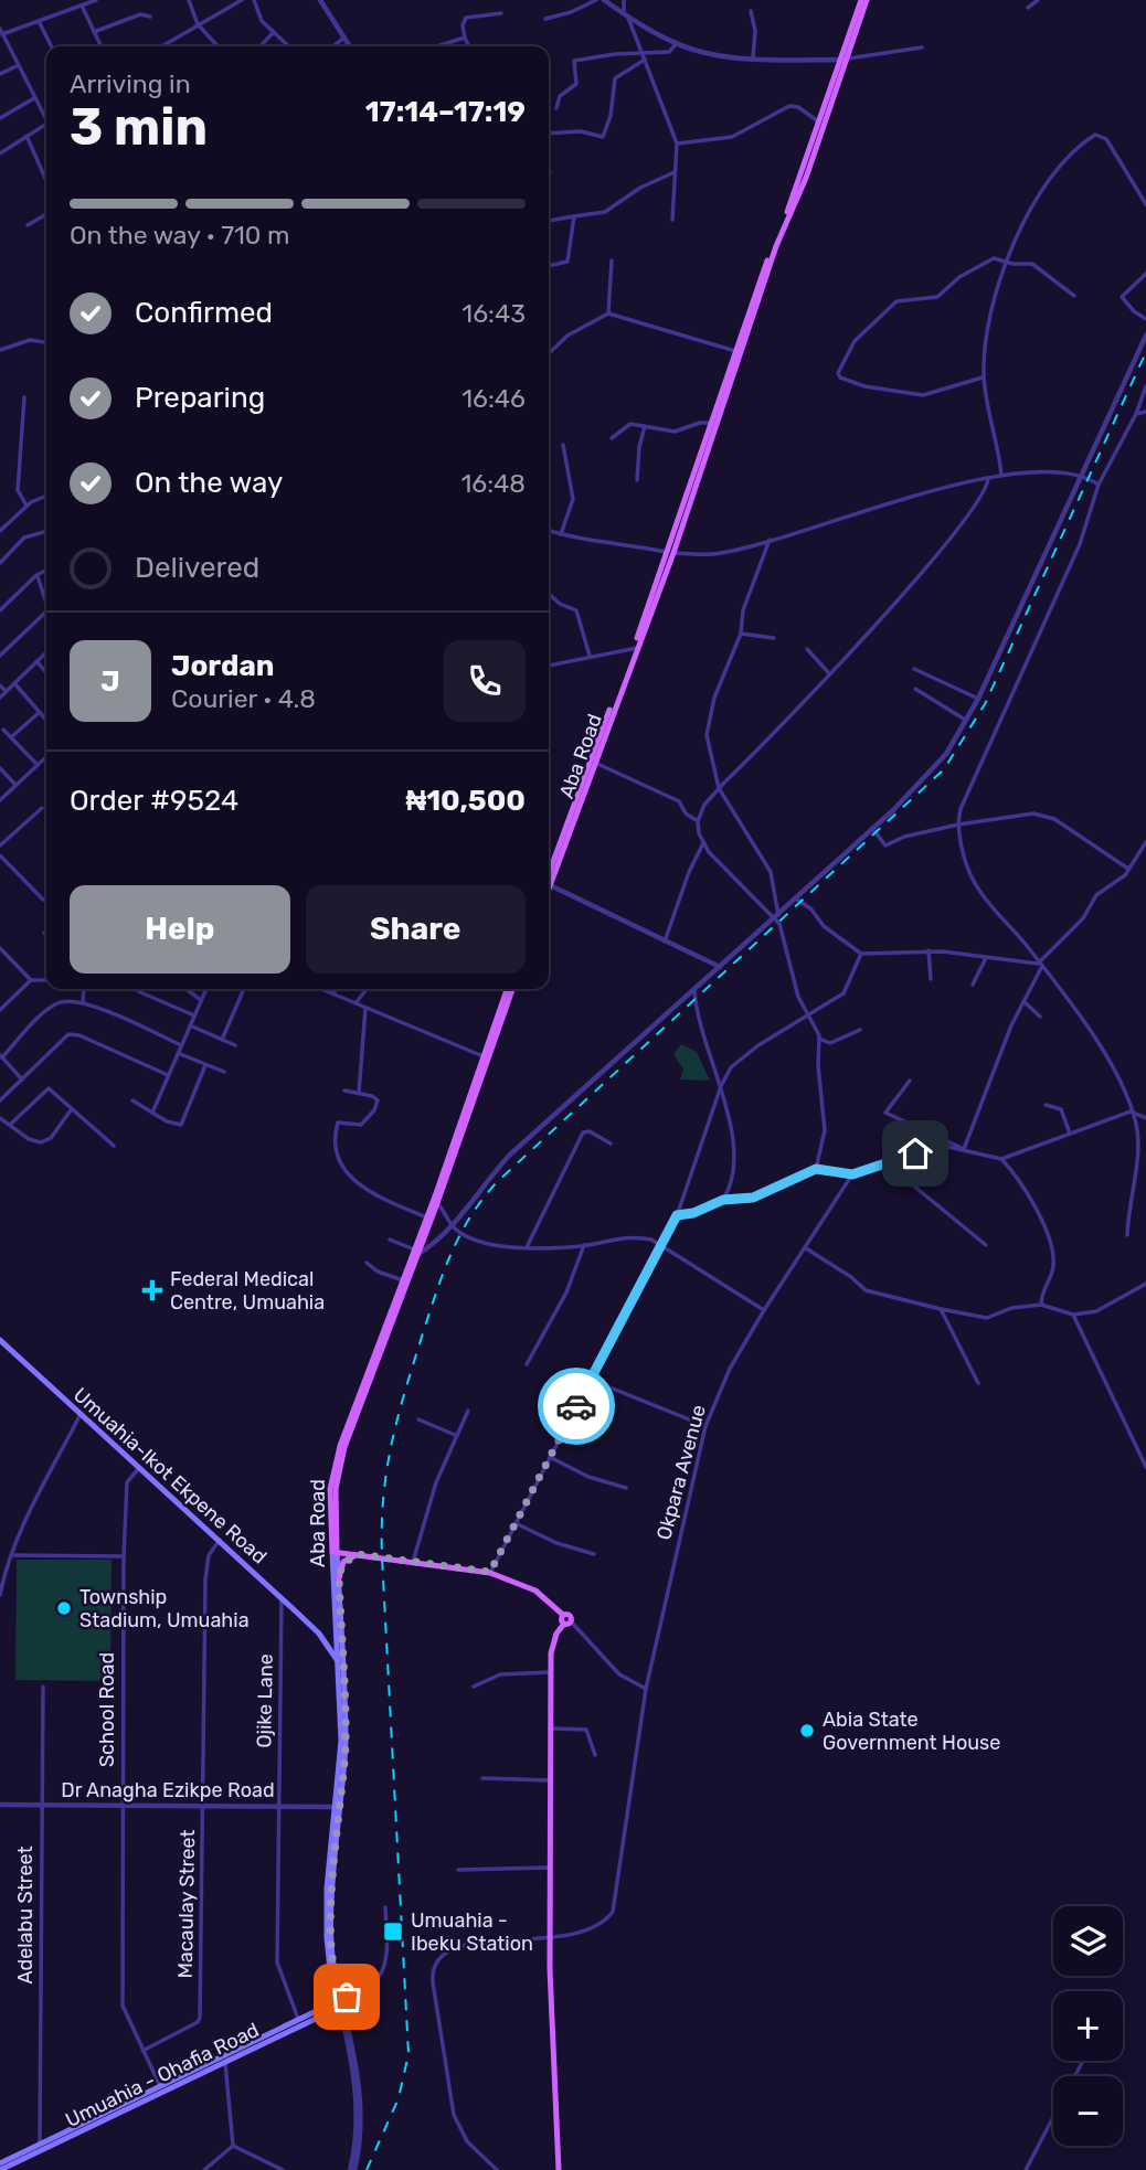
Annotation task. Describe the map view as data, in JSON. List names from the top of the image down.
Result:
{
  "streets": {
    "main road": ["Aba Road", "Umuahia-Ikot Ekpene Road", "Umuahia - Ohafia Road"],
    "street": [
      "Okpara Avenue",
      "Ojike Lane",
      "School Road",
      "Dr Anagha Ezikpe Road",
      "Macaulay Street",
      "Adelabu Street"
    ]
  },
  "crossings": [
    ["Aba Road", "Umuahia-Ikot Ekpene Road"],
    ["Aba Road", "Dr Anagha Ezikpe Road"],
    ["Aba Road", "Umuahia - Ohafia Road"],
    ["Umuahia-Ikot Ekpene Road", "Ojike Lane"],
    ["Umuahia-Ikot Ekpene Road", "School Road"],
    ["Umuahia-Ikot Ekpene Road", "Macaulay Street"],
    ["Ojike Lane", "Dr Anagha Ezikpe Road"],
    ["Ojike Lane", "Umuahia - Ohafia Road"],
    ["School Road", "Dr Anagha Ezikpe Road"],
    ["School Road", "Macaulay Street"],
    ["School Road", "Umuahia - Ohafia Road"],
    ["Dr Anagha Ezikpe Road", "Macaulay Street"],
    ["Dr Anagha Ezikpe Road", "Adelabu Street"],
    ["Adelabu Street", "Umuahia - Ohafia Road"]
  ],
  "places": {
    "health": ["Federal Medical Centre, Umuahia"],
    "other": ["Township Stadium, Umuahia", "Abia State Government House"],
    "transit": ["Umuahia - Ibeku Station"]
  },
  "page": {
    "heading": ["3 min", "Arriving in", "17:14–17:19"],
    "panel": [
      "Jordan",
      "Courier · 4.8",
      "Order #9524",
      "₦10,500"
    ],
    "bar": "On the way · 710 m",
    "list": [
      ["Confirmed", "16:43"],
      ["Preparing", "16:46"],
      ["On the way", "16:48"],
      "Delivered"
    ],
    "round": "J",
    "buttons": ["Help", "Share"],
    "map_buttons": ["+", "−"]
  }
}
